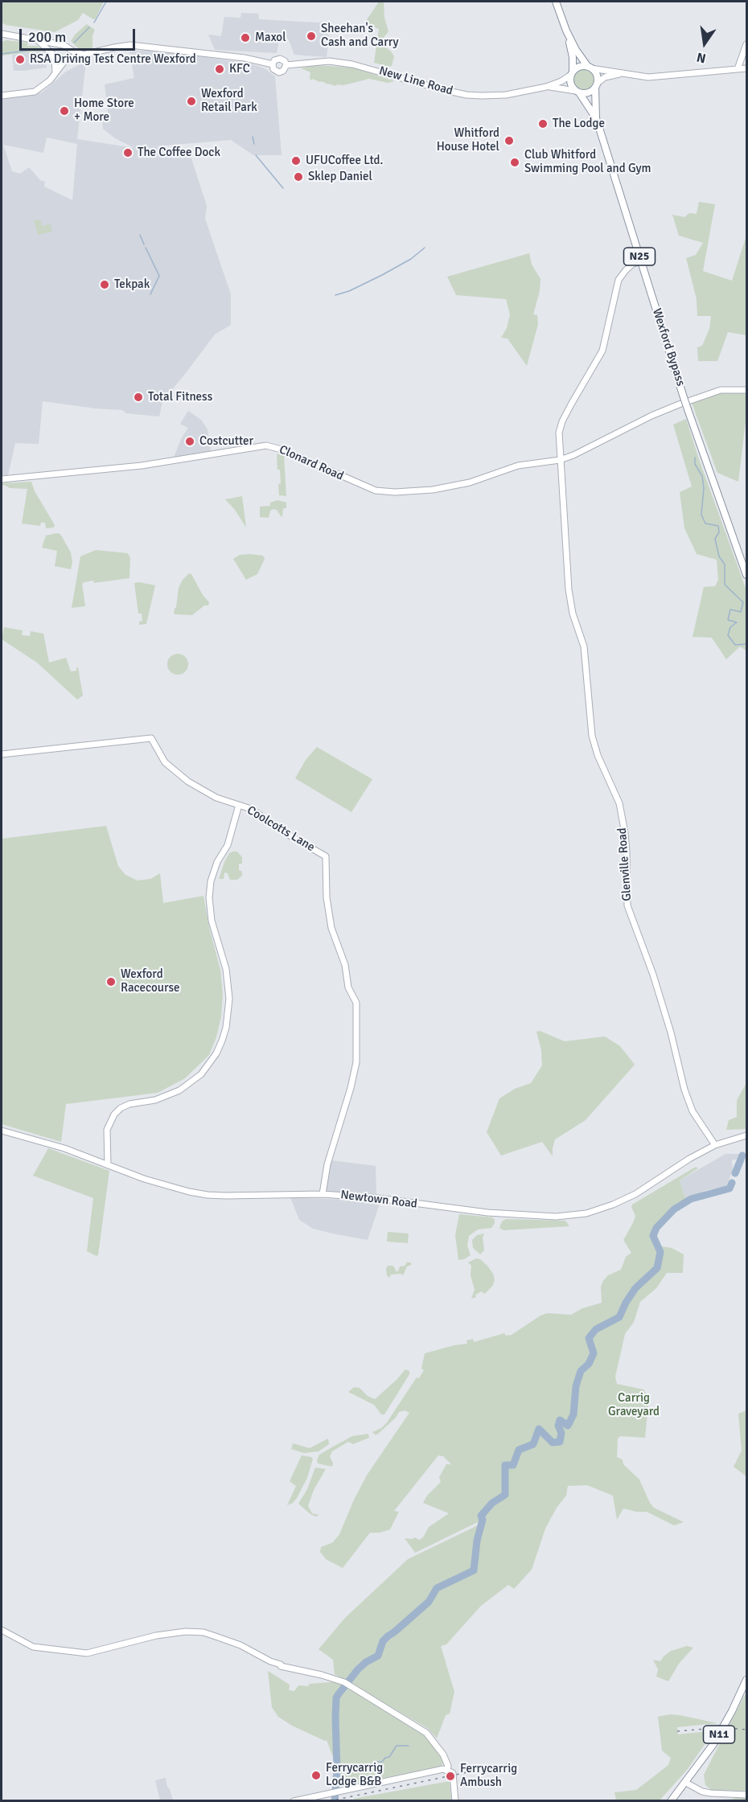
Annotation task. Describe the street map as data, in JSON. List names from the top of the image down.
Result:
{
  "streets": {
    "highway": ["N25", "Wexford Bypass", "N11"],
    "street": [
      "New Line Road",
      "Clonard Road",
      "Coolcotts Lane",
      "Glenville Road",
      "Newtown Road"
    ]
  },
  "crossings": [
    ["New Line Road", "N25"],
    ["New Line Road", "Wexford Bypass"],
    ["N25", "Wexford Bypass"],
    ["Wexford Bypass", "Glenville Road"],
    ["Clonard Road", "Glenville Road"],
    ["Coolcotts Lane", "Newtown Road"],
    ["Glenville Road", "Newtown Road"]
  ],
  "parks": ["Carrig Graveyard"],
  "places": [
    "Sheehan's Cash and Carry",
    "Maxol",
    "RSA Driving Test Centre Wexford",
    "KFC",
    "Wexford Retail Park",
    "Home Store + More",
    "The Lodge",
    "Whitford House Hotel",
    "The Coffee Dock",
    "UFUCoffee Ltd.",
    "Club Whitford Swimming Pool and Gym",
    "Sklep Daniel",
    "Tekpak",
    "Total Fitness",
    "Costcutter",
    "Wexford Racecourse",
    "Ferrycarrig Lodge B&B",
    "Ferrycarrig Ambush"
  ],
  "scale_bar": "200 m",
  "north": "bottom"
}
